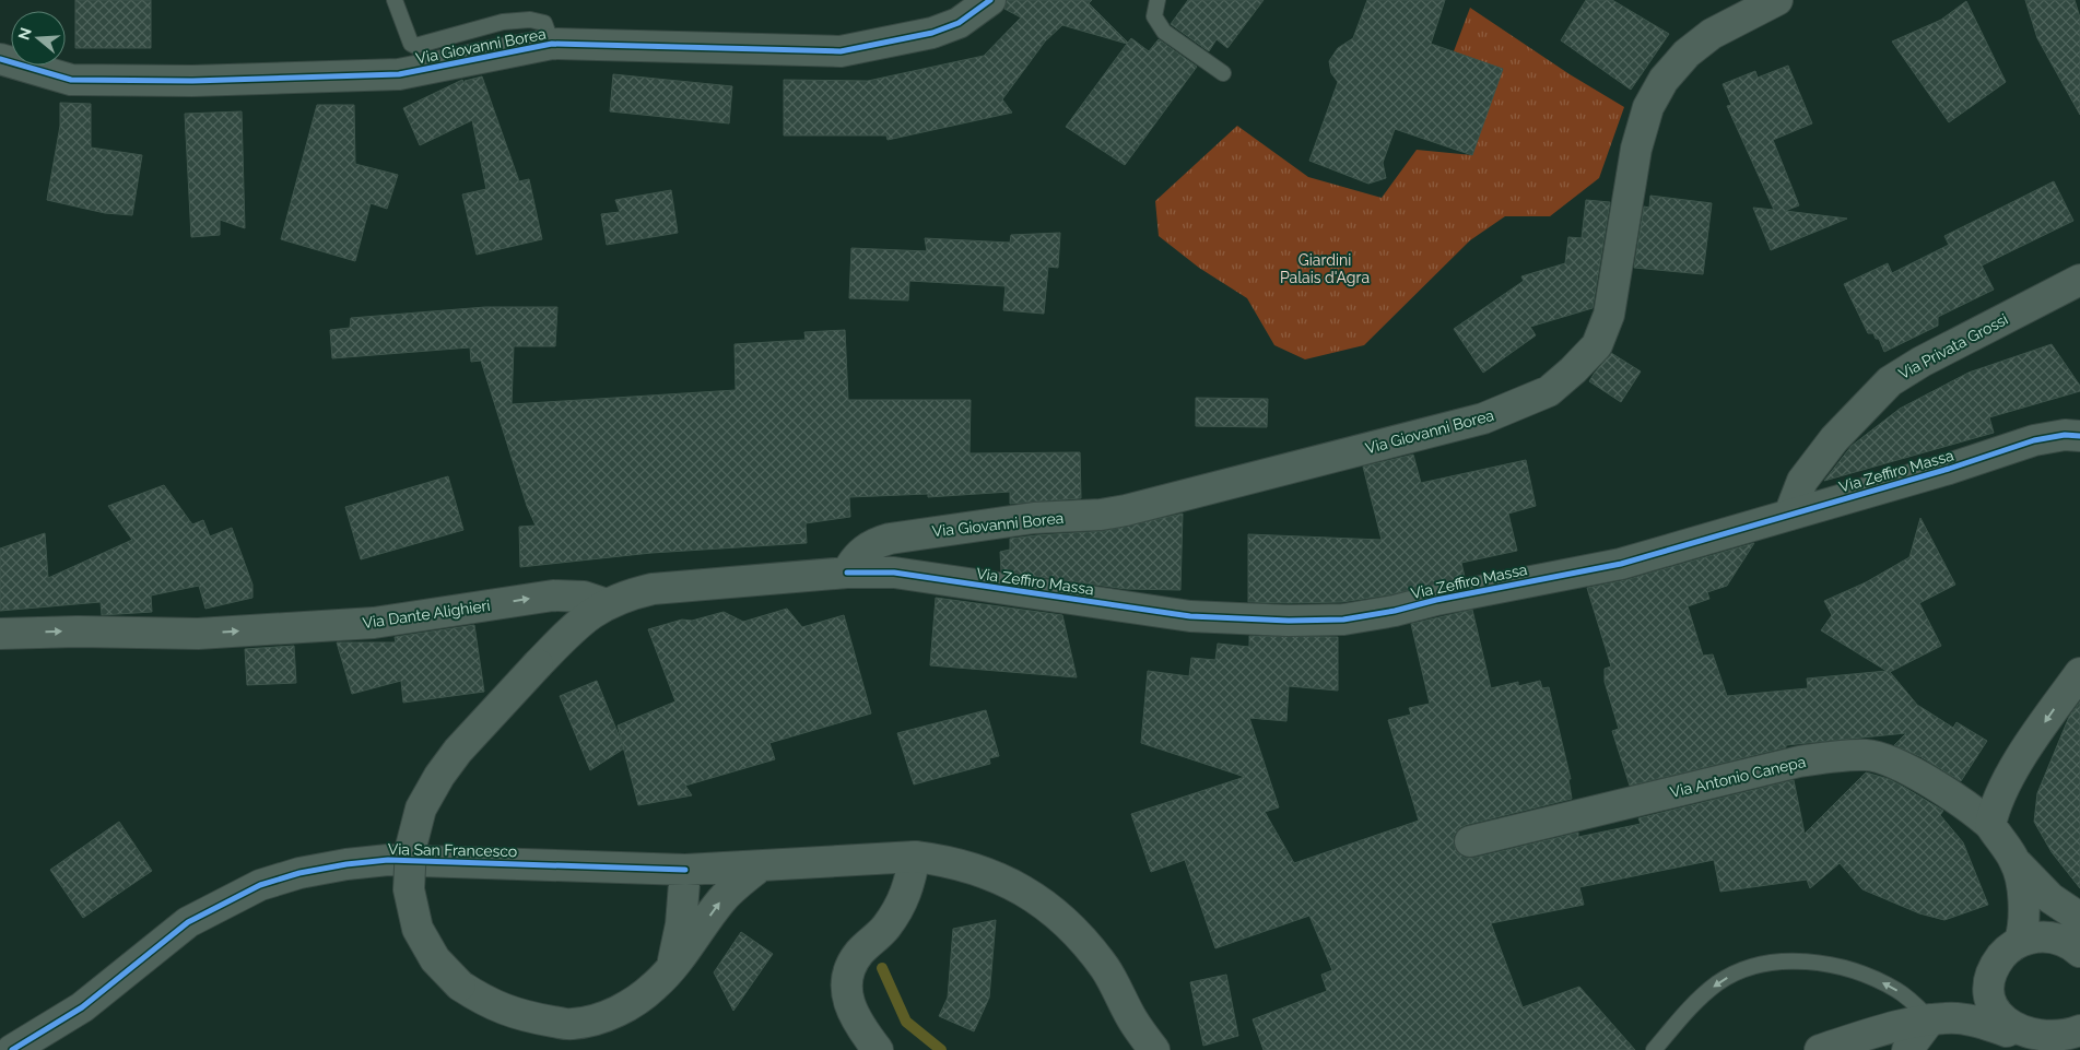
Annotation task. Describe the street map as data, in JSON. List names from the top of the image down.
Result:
{
  "streets": {
    "street": [
      "Via Giovanni Borea",
      "Via Privata Grossi",
      "Via Zeffiro Massa",
      "Via Dante Alighieri",
      "Via Antonio Canepa",
      "Via San Francesco"
    ]
  },
  "crossings": [
    ["Via Giovanni Borea", "Via Zeffiro Massa"],
    ["Via Privata Grossi", "Via Zeffiro Massa"]
  ],
  "one_way": ["Via Dante Alighieri"],
  "parks": ["Giardini Palais d'Agra"],
  "north": "left"
}
